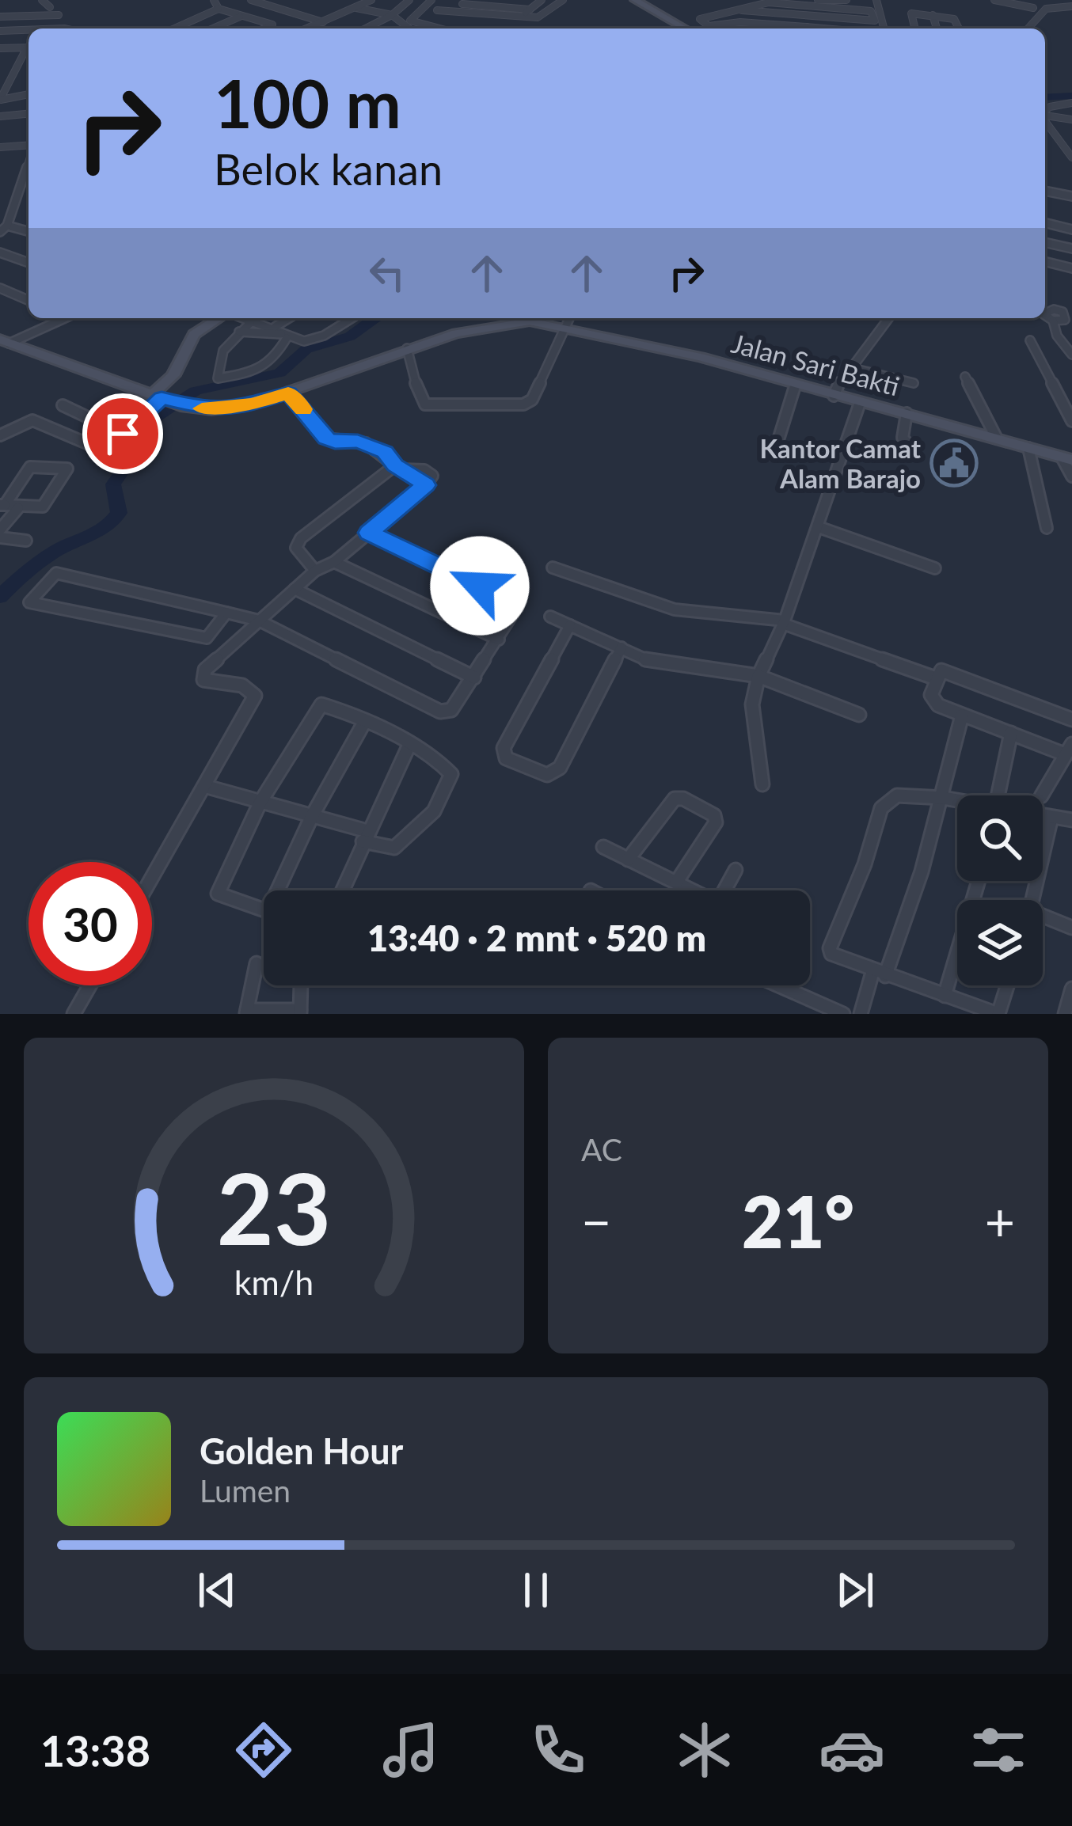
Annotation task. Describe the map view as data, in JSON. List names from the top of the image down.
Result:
{
  "streets": {
    "main road": ["Jalan Sari Bakti"]
  },
  "places": {
    "public building": ["Kantor Camat Alam Barajo"]
  },
  "page": {
    "turn": ["100 m", "Belok kanan"],
    "limit": "30",
    "trip": "13:40 · 2 mnt · 520 m",
    "tile": "AC",
    "heat": ["−", "21°", "+"],
    "song": ["Golden Hour", "Lumen"],
    "tabs": "13:38",
    "gauge": ["23", "km/h"]
  }
}
